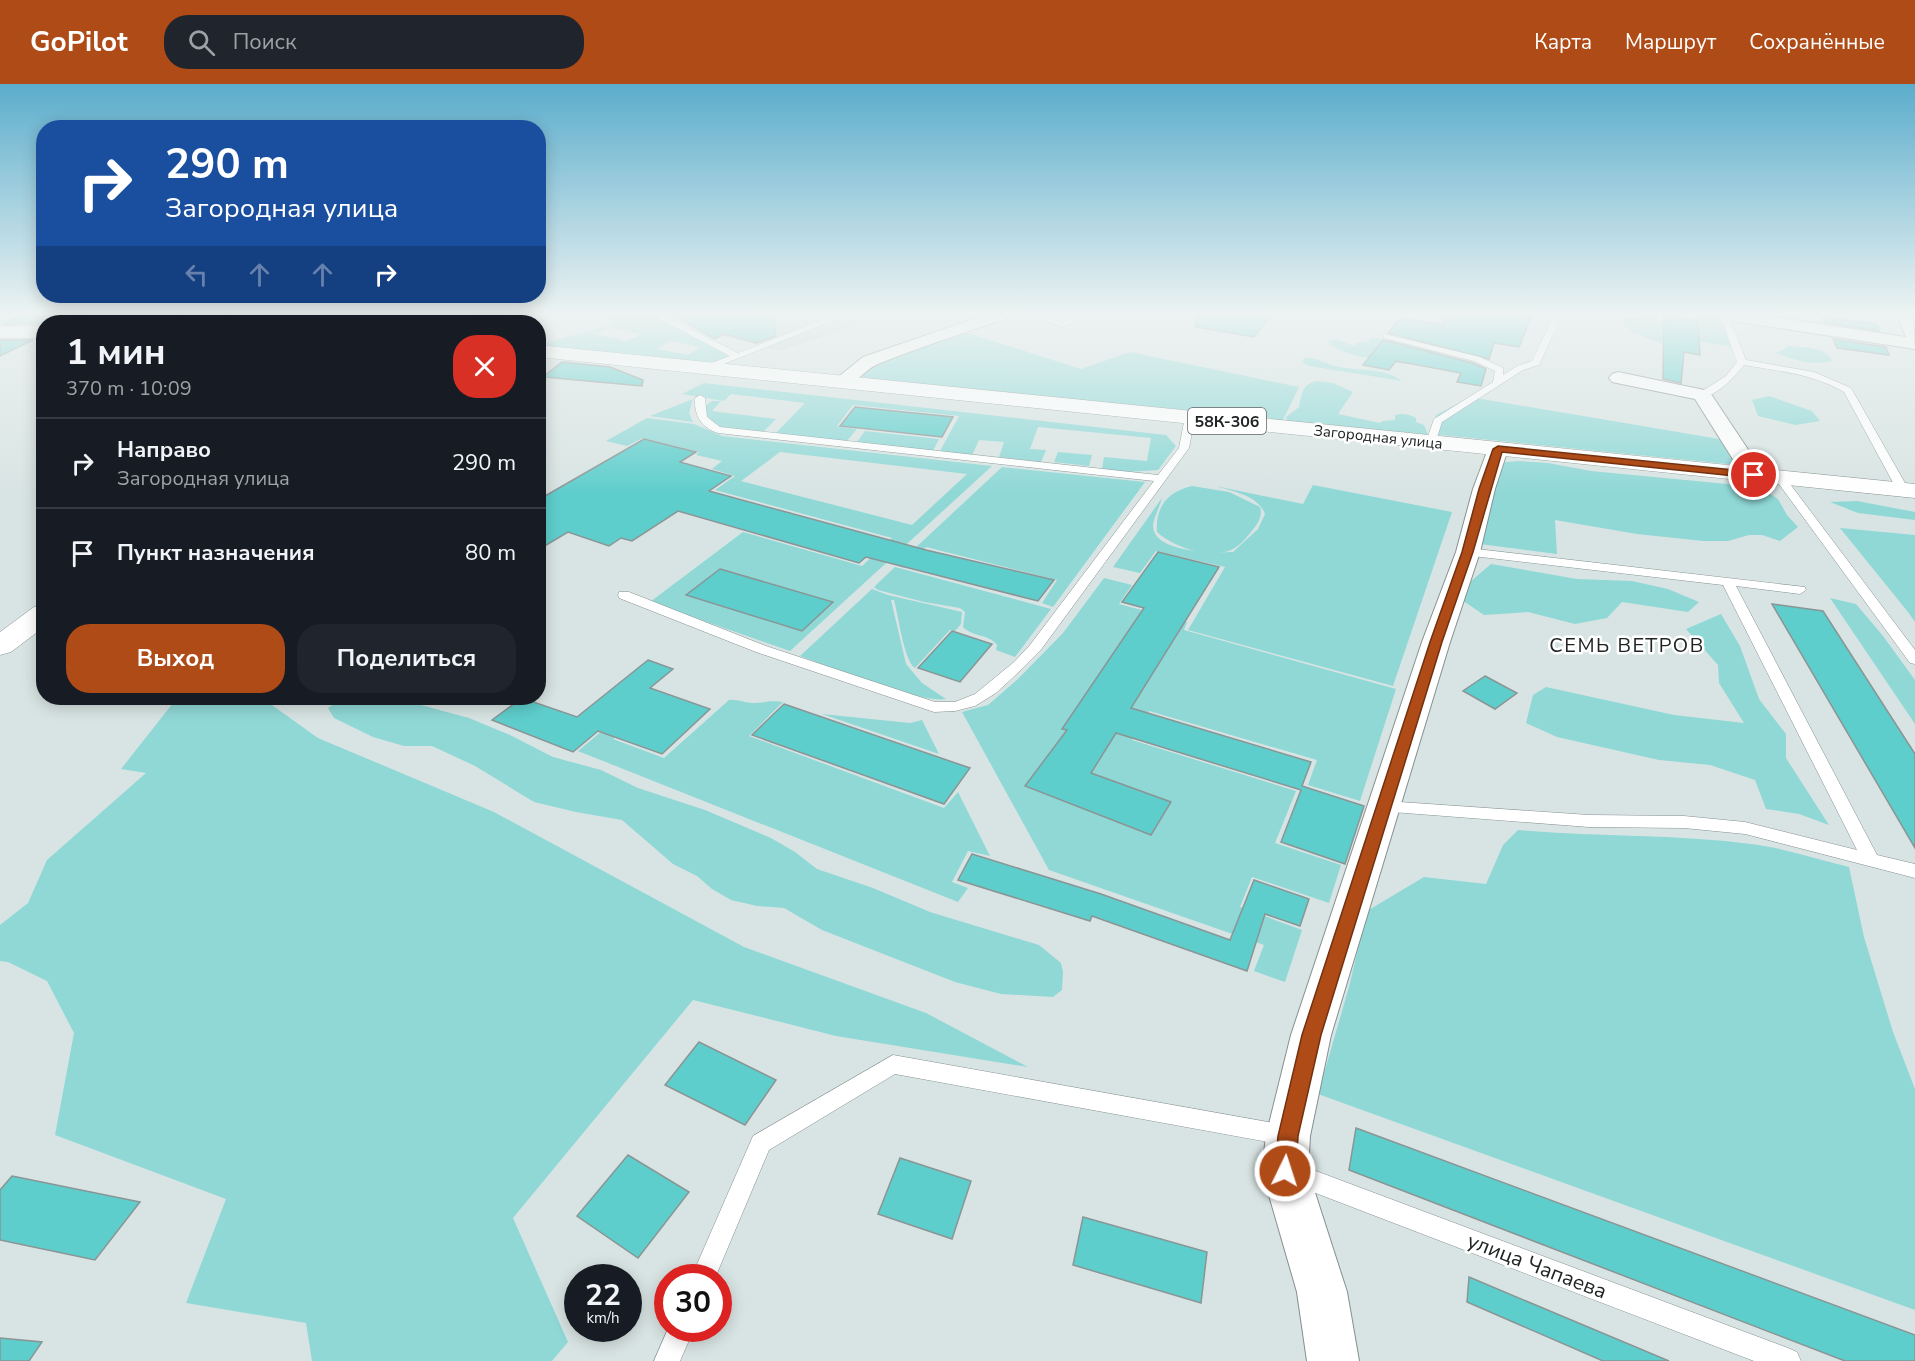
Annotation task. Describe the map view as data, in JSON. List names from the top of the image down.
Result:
{
  "streets": {
    "main road": ["58К-306", "Загородная улица"],
    "lane": ["улица Чапаева"]
  },
  "districts": ["СЕМЬ ВЕТРОВ"],
  "page": {
    "header": "GoPilot",
    "search": "Поиск",
    "nav": ["Карта", "Маршрут", "Сохранённые"],
    "turn": ["290 m", "Загородная улица"],
    "heading": ["1 мин", "370 m · 10:09"],
    "list": [
      {
        "name": "Направо",
        "note": "Загородная улица",
        "value": "290 m"
      },
      {
        "name": "Пункт назначения",
        "value": "80 m"
      }
    ],
    "buttons": ["Выход", "Поделиться"],
    "speed": "22 km/h",
    "limit": "30"
  }
}
